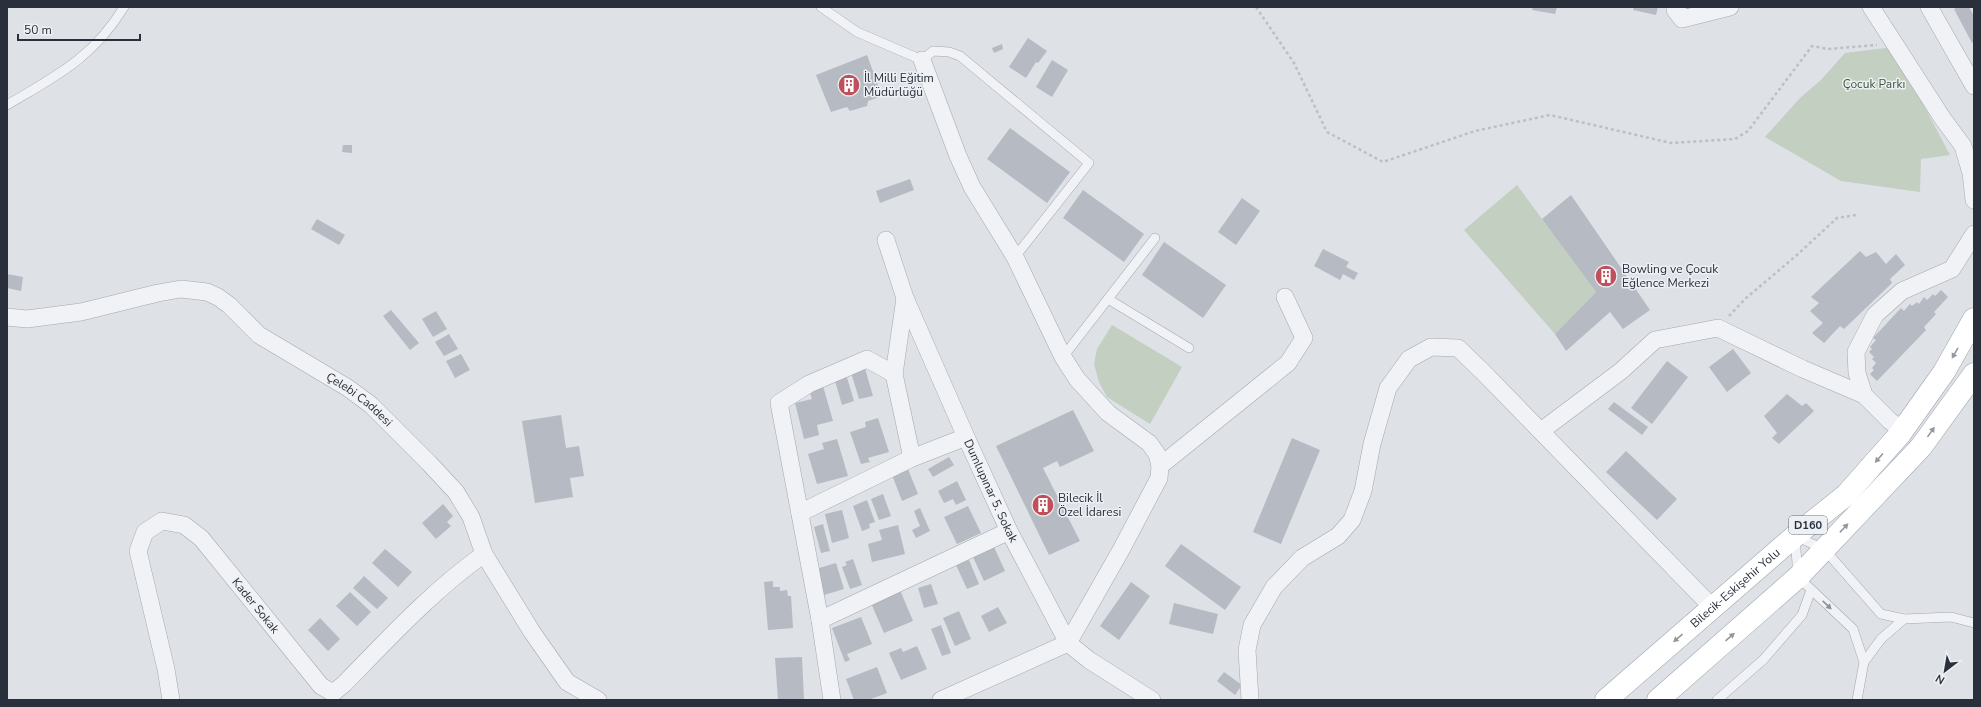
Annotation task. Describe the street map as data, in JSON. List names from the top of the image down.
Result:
{
  "streets": {
    "main road": ["D160", "Bilecik-Eskişehir Yolu"],
    "street": ["Çelebi Caddesi", "Dumlupınar 5. Sokak", "Kader Sokak"]
  },
  "crossings": [
    ["Çelebi Caddesi", "Kader Sokak"]
  ],
  "parks": ["Çocuk Parkı"],
  "places": {
    "building": ["İl Milli Eğitim Müdürlüğü", "Bowling ve Çocuk Eğlence Merkezi", "Bilecik İl Özel İdaresi"]
  },
  "scale_bar": "50 m",
  "north": "bottom left"
}
